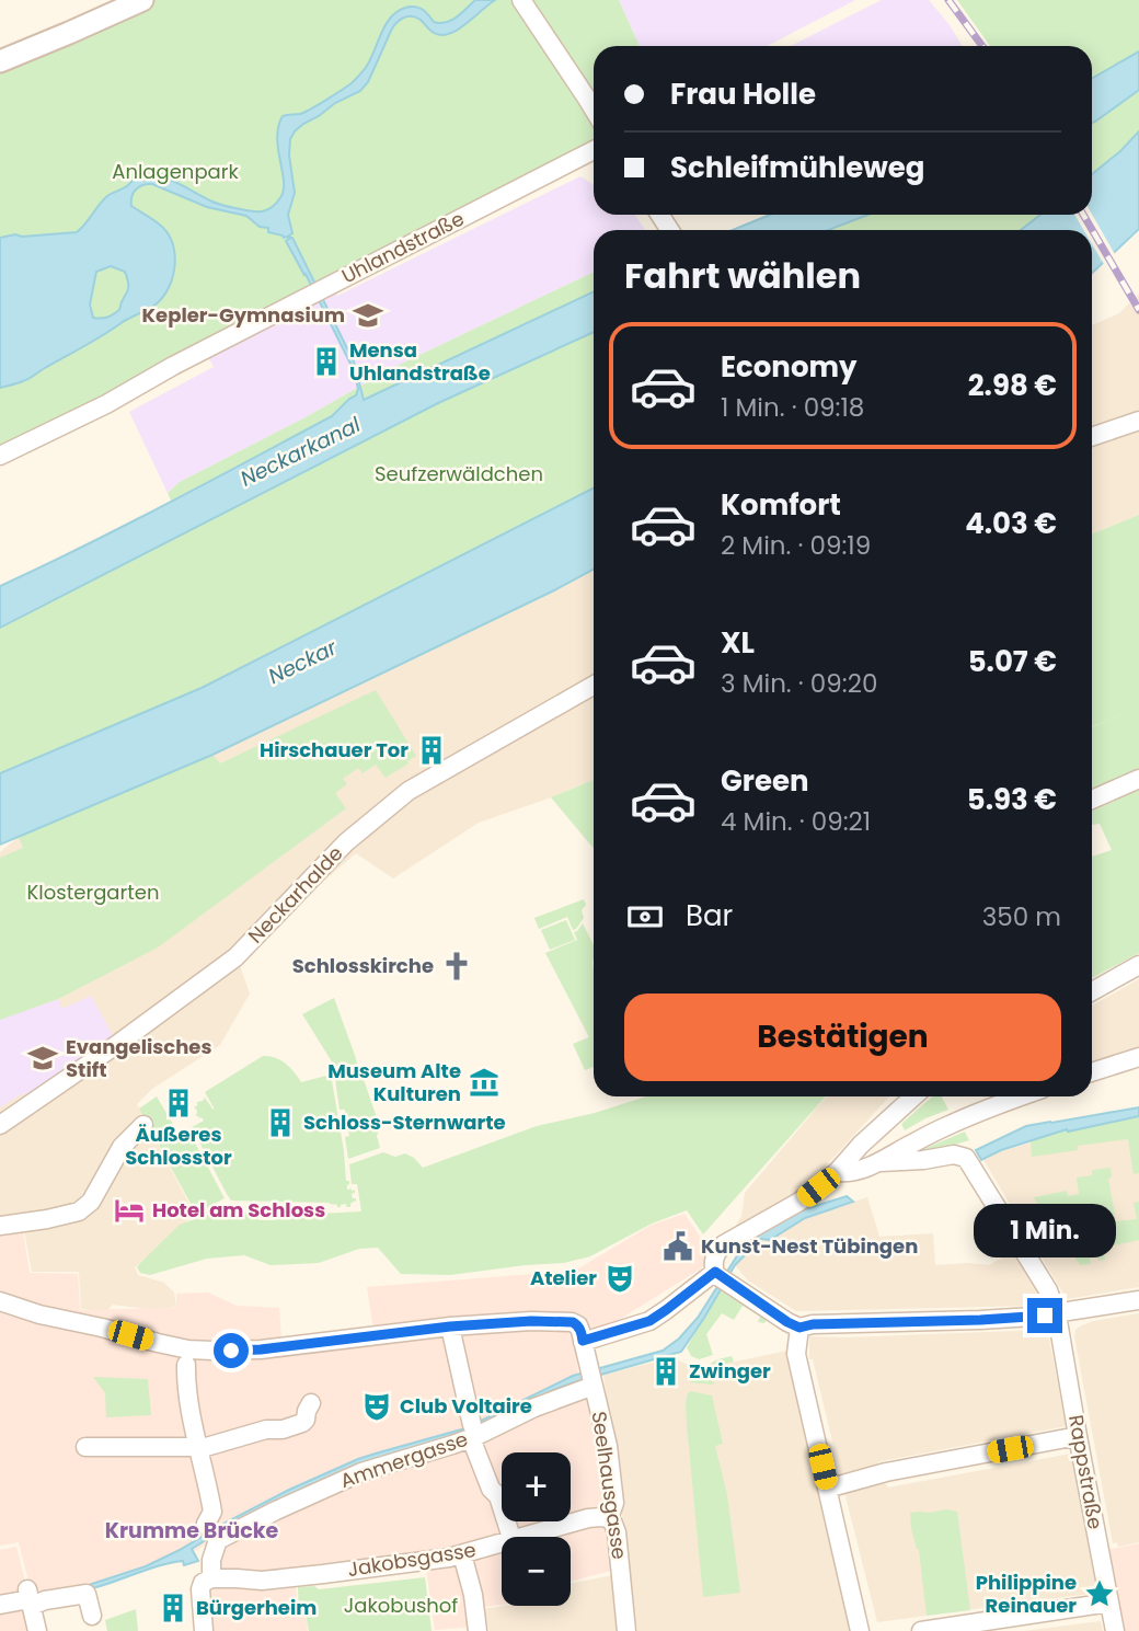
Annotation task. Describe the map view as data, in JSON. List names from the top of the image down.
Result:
{
  "streets": {
    "street": [
      "Uhlandstraße",
      "Neckarhalde",
      "Ammergasse",
      "Rappstraße",
      "Seelhausgasse",
      "Jakobsgasse"
    ]
  },
  "crossings": [
    ["Ammergasse", "Seelhausgasse"],
    ["Seelhausgasse", "Jakobsgasse"]
  ],
  "districts": ["Krumme Brücke"],
  "water": ["Neckarkanal", "Neckar"],
  "parks": [
    "Anlagenpark",
    "Seufzerwäldchen",
    "Klostergarten",
    "Jakobushof"
  ],
  "places": {
    "school or university": ["Kepler-Gymnasium", "Evangelisches Stift"],
    "building": [
      "Mensa Uhlandstraße",
      "Hirschauer Tor",
      "Äußeres Schlosstor",
      "Schloss-Sternwarte",
      "Zwinger",
      "Bürgerheim"
    ],
    "church": ["Schlosskirche"],
    "museum": ["Museum Alte Kulturen"],
    "hotel": ["Hotel am Schloss"],
    "public building": ["Kunst-Nest Tübingen"],
    "theatre": ["Atelier", "Club Voltaire"],
    "place": ["Philippine Reinauer"]
  },
  "page": {
    "banner": ["Frau Holle", "Schleifmühleweg"],
    "heading": "Fahrt wählen",
    "list": [
      {
        "name": "Economy",
        "note": "1 Min. · 09:18",
        "value": "2.98 €"
      },
      {
        "name": "Komfort",
        "note": "2 Min. · 09:19",
        "value": "4.03 €"
      },
      {
        "name": "XL",
        "note": "3 Min. · 09:20",
        "value": "5.07 €"
      },
      {
        "name": "Green",
        "note": "4 Min. · 09:21",
        "value": "5.93 €"
      }
    ],
    "pay": ["Bar", "350 m"],
    "buttons": "Bestätigen",
    "bubble": "1 Min.",
    "map_buttons": ["+", "−"]
  }
}
